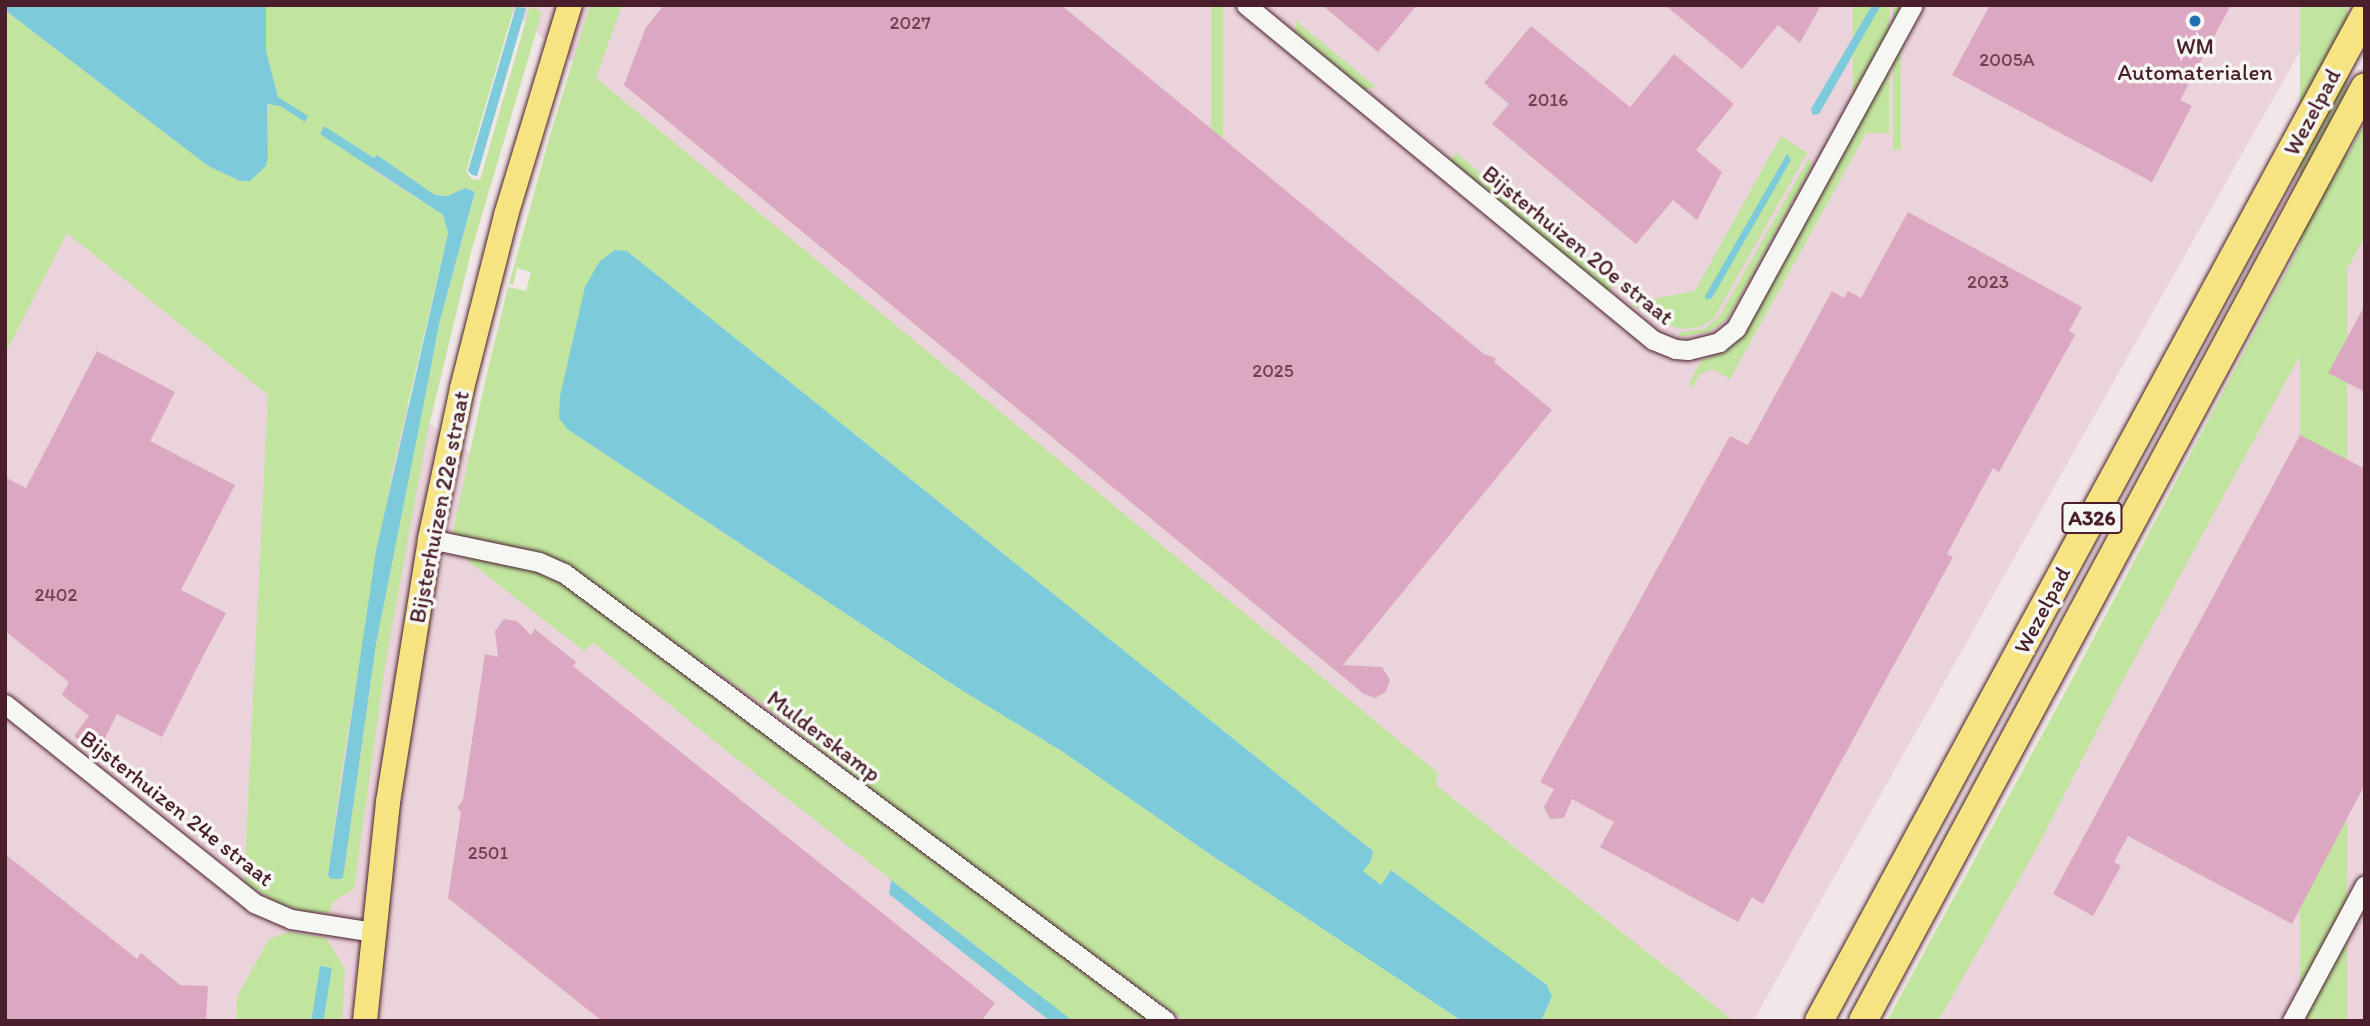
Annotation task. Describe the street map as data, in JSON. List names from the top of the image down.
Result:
{
  "streets": {
    "highway": ["Wezelpad", "A326"],
    "main road": ["Bijsterhuizen 22e straat"],
    "street": ["Bijsterhuizen 20e straat", "Mulderskamp", "Bijsterhuizen 24e straat"]
  },
  "crossings": [
    ["Bijsterhuizen 22e straat", "Mulderskamp"],
    ["Bijsterhuizen 22e straat", "Bijsterhuizen 24e straat"]
  ],
  "places": ["WM Automaterialen"],
  "house_numbers": [
    "2027",
    "2005A",
    "2016",
    "2023",
    "2025",
    "2402",
    "2501"
  ]
}
